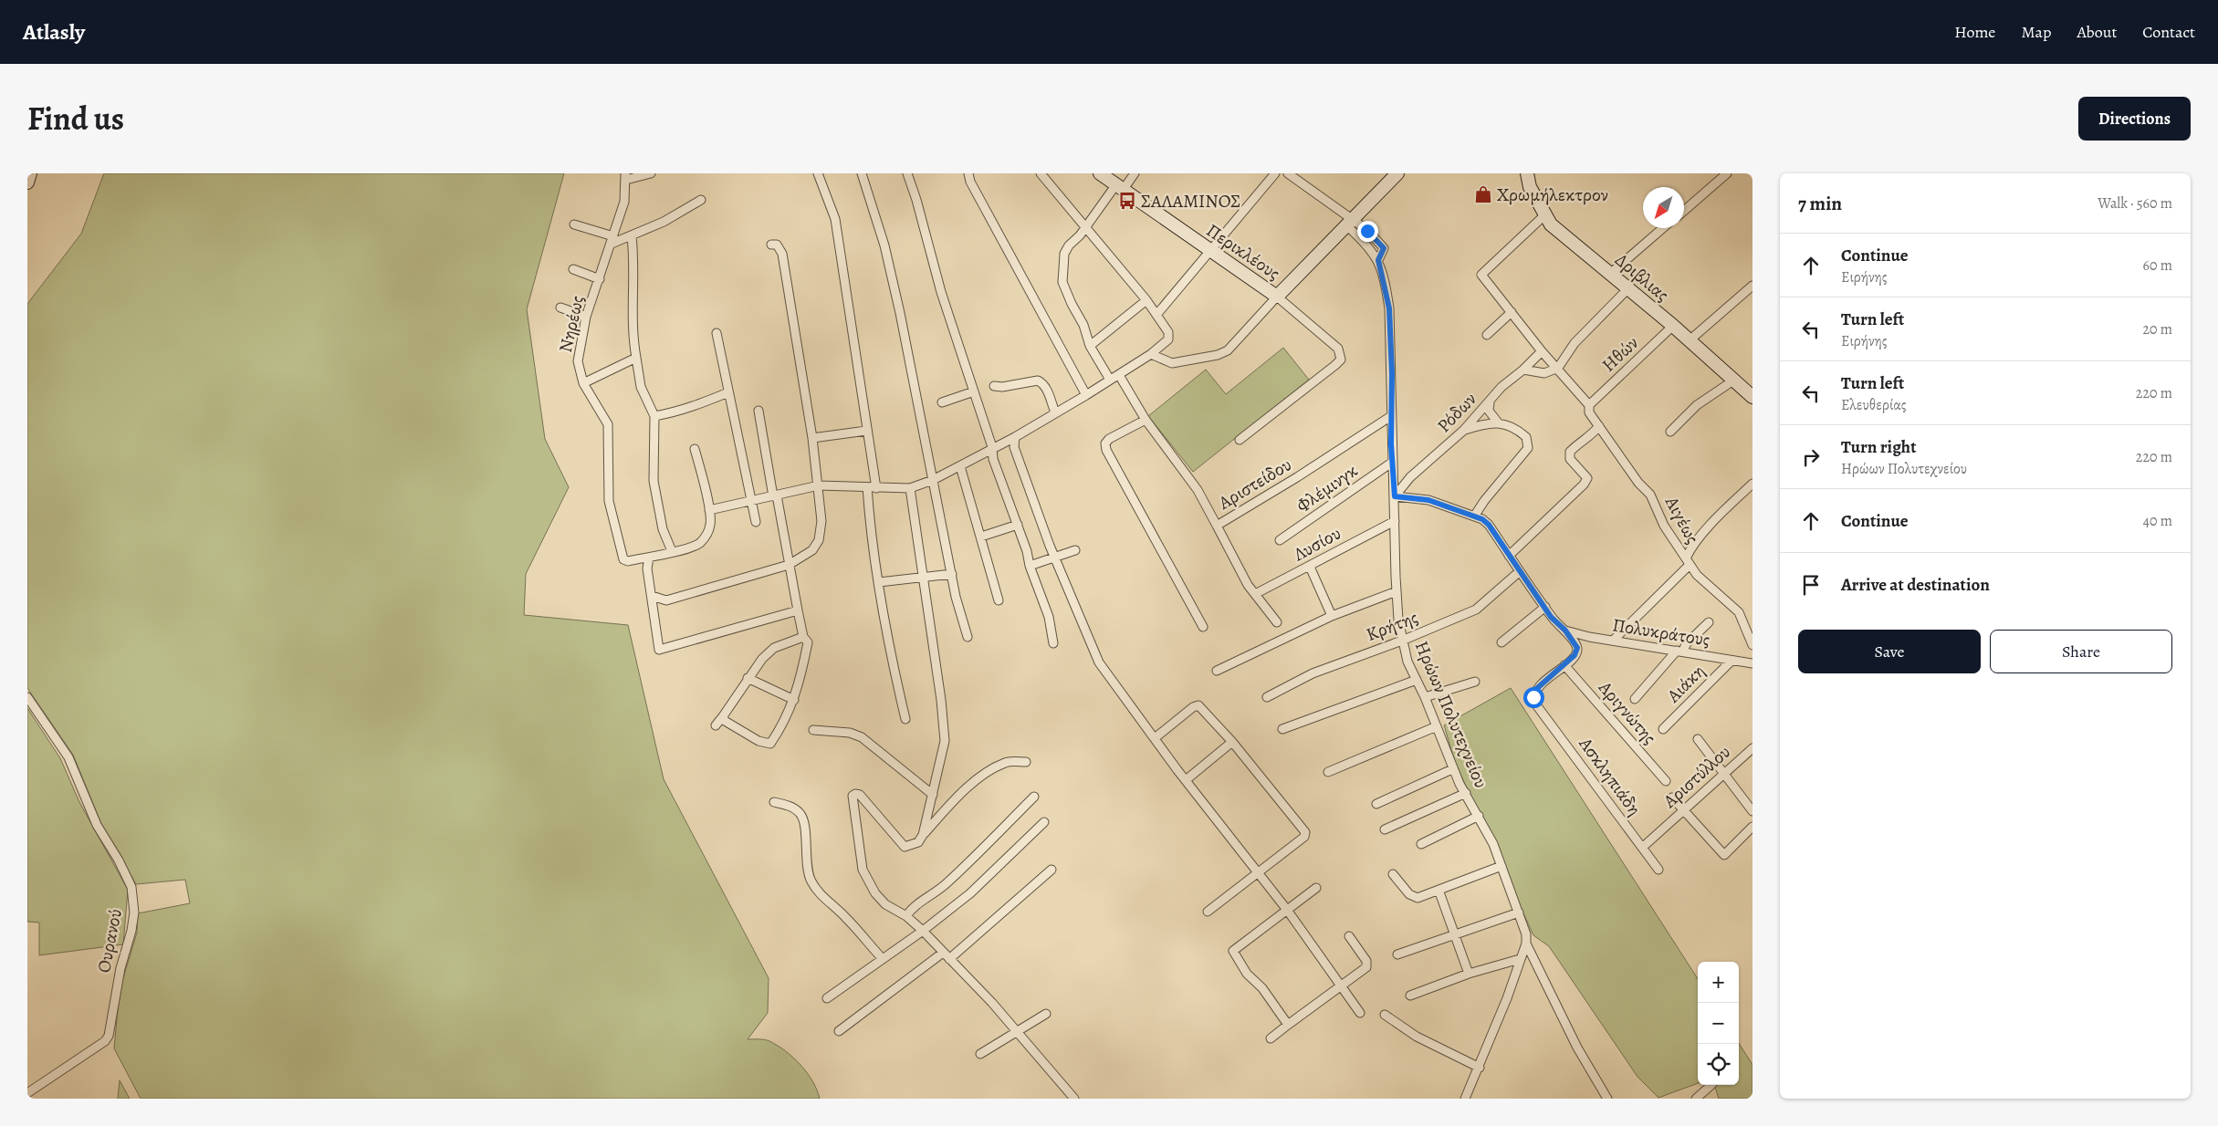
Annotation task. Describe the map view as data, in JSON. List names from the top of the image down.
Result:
{
  "streets": {
    "main road": ["Περικλέους", "Δριβλιας"],
    "street": [
      "Νηρέως",
      "Ηθών",
      "Ρόδων",
      "Αριστείδου",
      "Φλέμινγκ",
      "Αιγέως",
      "Λυσίου",
      "Κρήτης",
      "Πολυκράτους",
      "Αιάκη",
      "Αριγνώτης",
      "Ηρώων Πολυτεχνείου",
      "Ασκληπιάδη",
      "Αριστύλλου",
      "Ουρανού"
    ]
  },
  "crossings": [
    ["Δριβλιας", "Ηθών"],
    ["Δριβλιας", "Αιγέως"],
    ["Ηθών", "Αιγέως"],
    ["Ρόδων", "Αιγέως"],
    ["Ρόδων", "Ηρώων Πολυτεχνείου"],
    ["Αριστείδου", "Ηρώων Πολυτεχνείου"],
    ["Φλέμινγκ", "Ηρώων Πολυτεχνείου"],
    ["Λυσίου", "Ηρώων Πολυτεχνείου"],
    ["Κρήτης", "Ηρώων Πολυτεχνείου"],
    ["Πολυκράτους", "Αιάκη"],
    ["Αριγνώτης", "Ασκληπιάδη"],
    ["Ασκληπιάδη", "Αριστύλλου"]
  ],
  "places": {
    "shop": ["Χρωμήλεκτρον"],
    "bus stop": ["ΣΑΛΑΜΙΝΟΣ"]
  },
  "north": "bottom left",
  "page": {
    "header": "Atlasly",
    "nav": [
      "Home",
      "Map",
      "About",
      "Contact"
    ],
    "title": "Find us",
    "buttons": [
      "Directions",
      ["Save", "Share"]
    ],
    "heading": ["7 min", "Walk · 560 m"],
    "list": [
      ["Continue", "Ειρήνης", "60 m"],
      ["Turn left", "Ειρήνης", "20 m"],
      ["Turn left", "Ελευθερίας", "220 m"],
      ["Turn right", "Ηρώων Πολυτεχνείου", "220 m"],
      ["Continue", "40 m"],
      "Arrive at destination"
    ],
    "map_buttons": ["+", "−"]
  }
}
